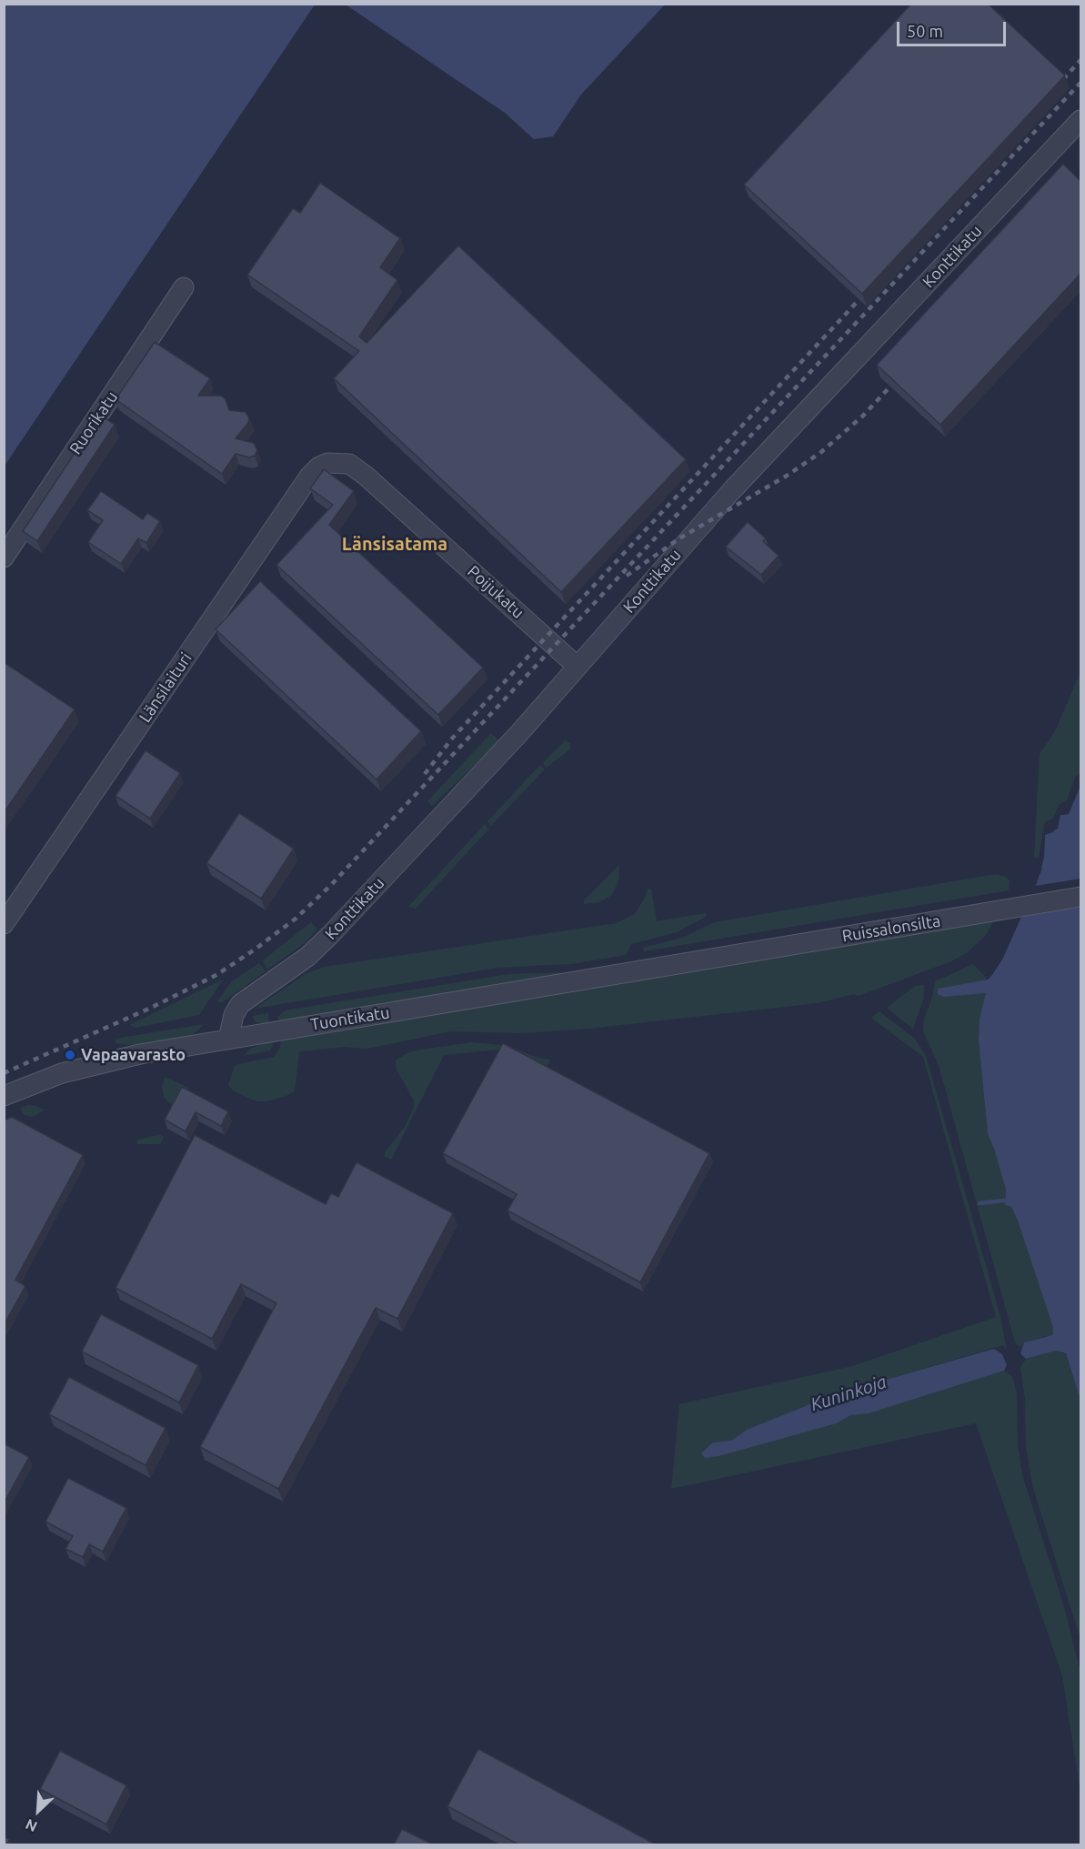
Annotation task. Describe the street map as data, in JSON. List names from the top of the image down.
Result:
{
  "streets": {
    "street": [
      "Konttikatu",
      "Ruorikatu",
      "Poijukatu",
      "Länsilaituri",
      "Ruissalonsilta",
      "Tuontikatu"
    ]
  },
  "crossings": [
    ["Konttikatu", "Poijukatu"],
    ["Konttikatu", "Tuontikatu"],
    ["Poijukatu", "Länsilaituri"],
    ["Ruissalonsilta", "Tuontikatu"]
  ],
  "districts": ["Länsisatama"],
  "water": ["Kuninkoja"],
  "places": ["Vapaavarasto"],
  "scale_bar": "50 m",
  "north": "bottom left"
}
